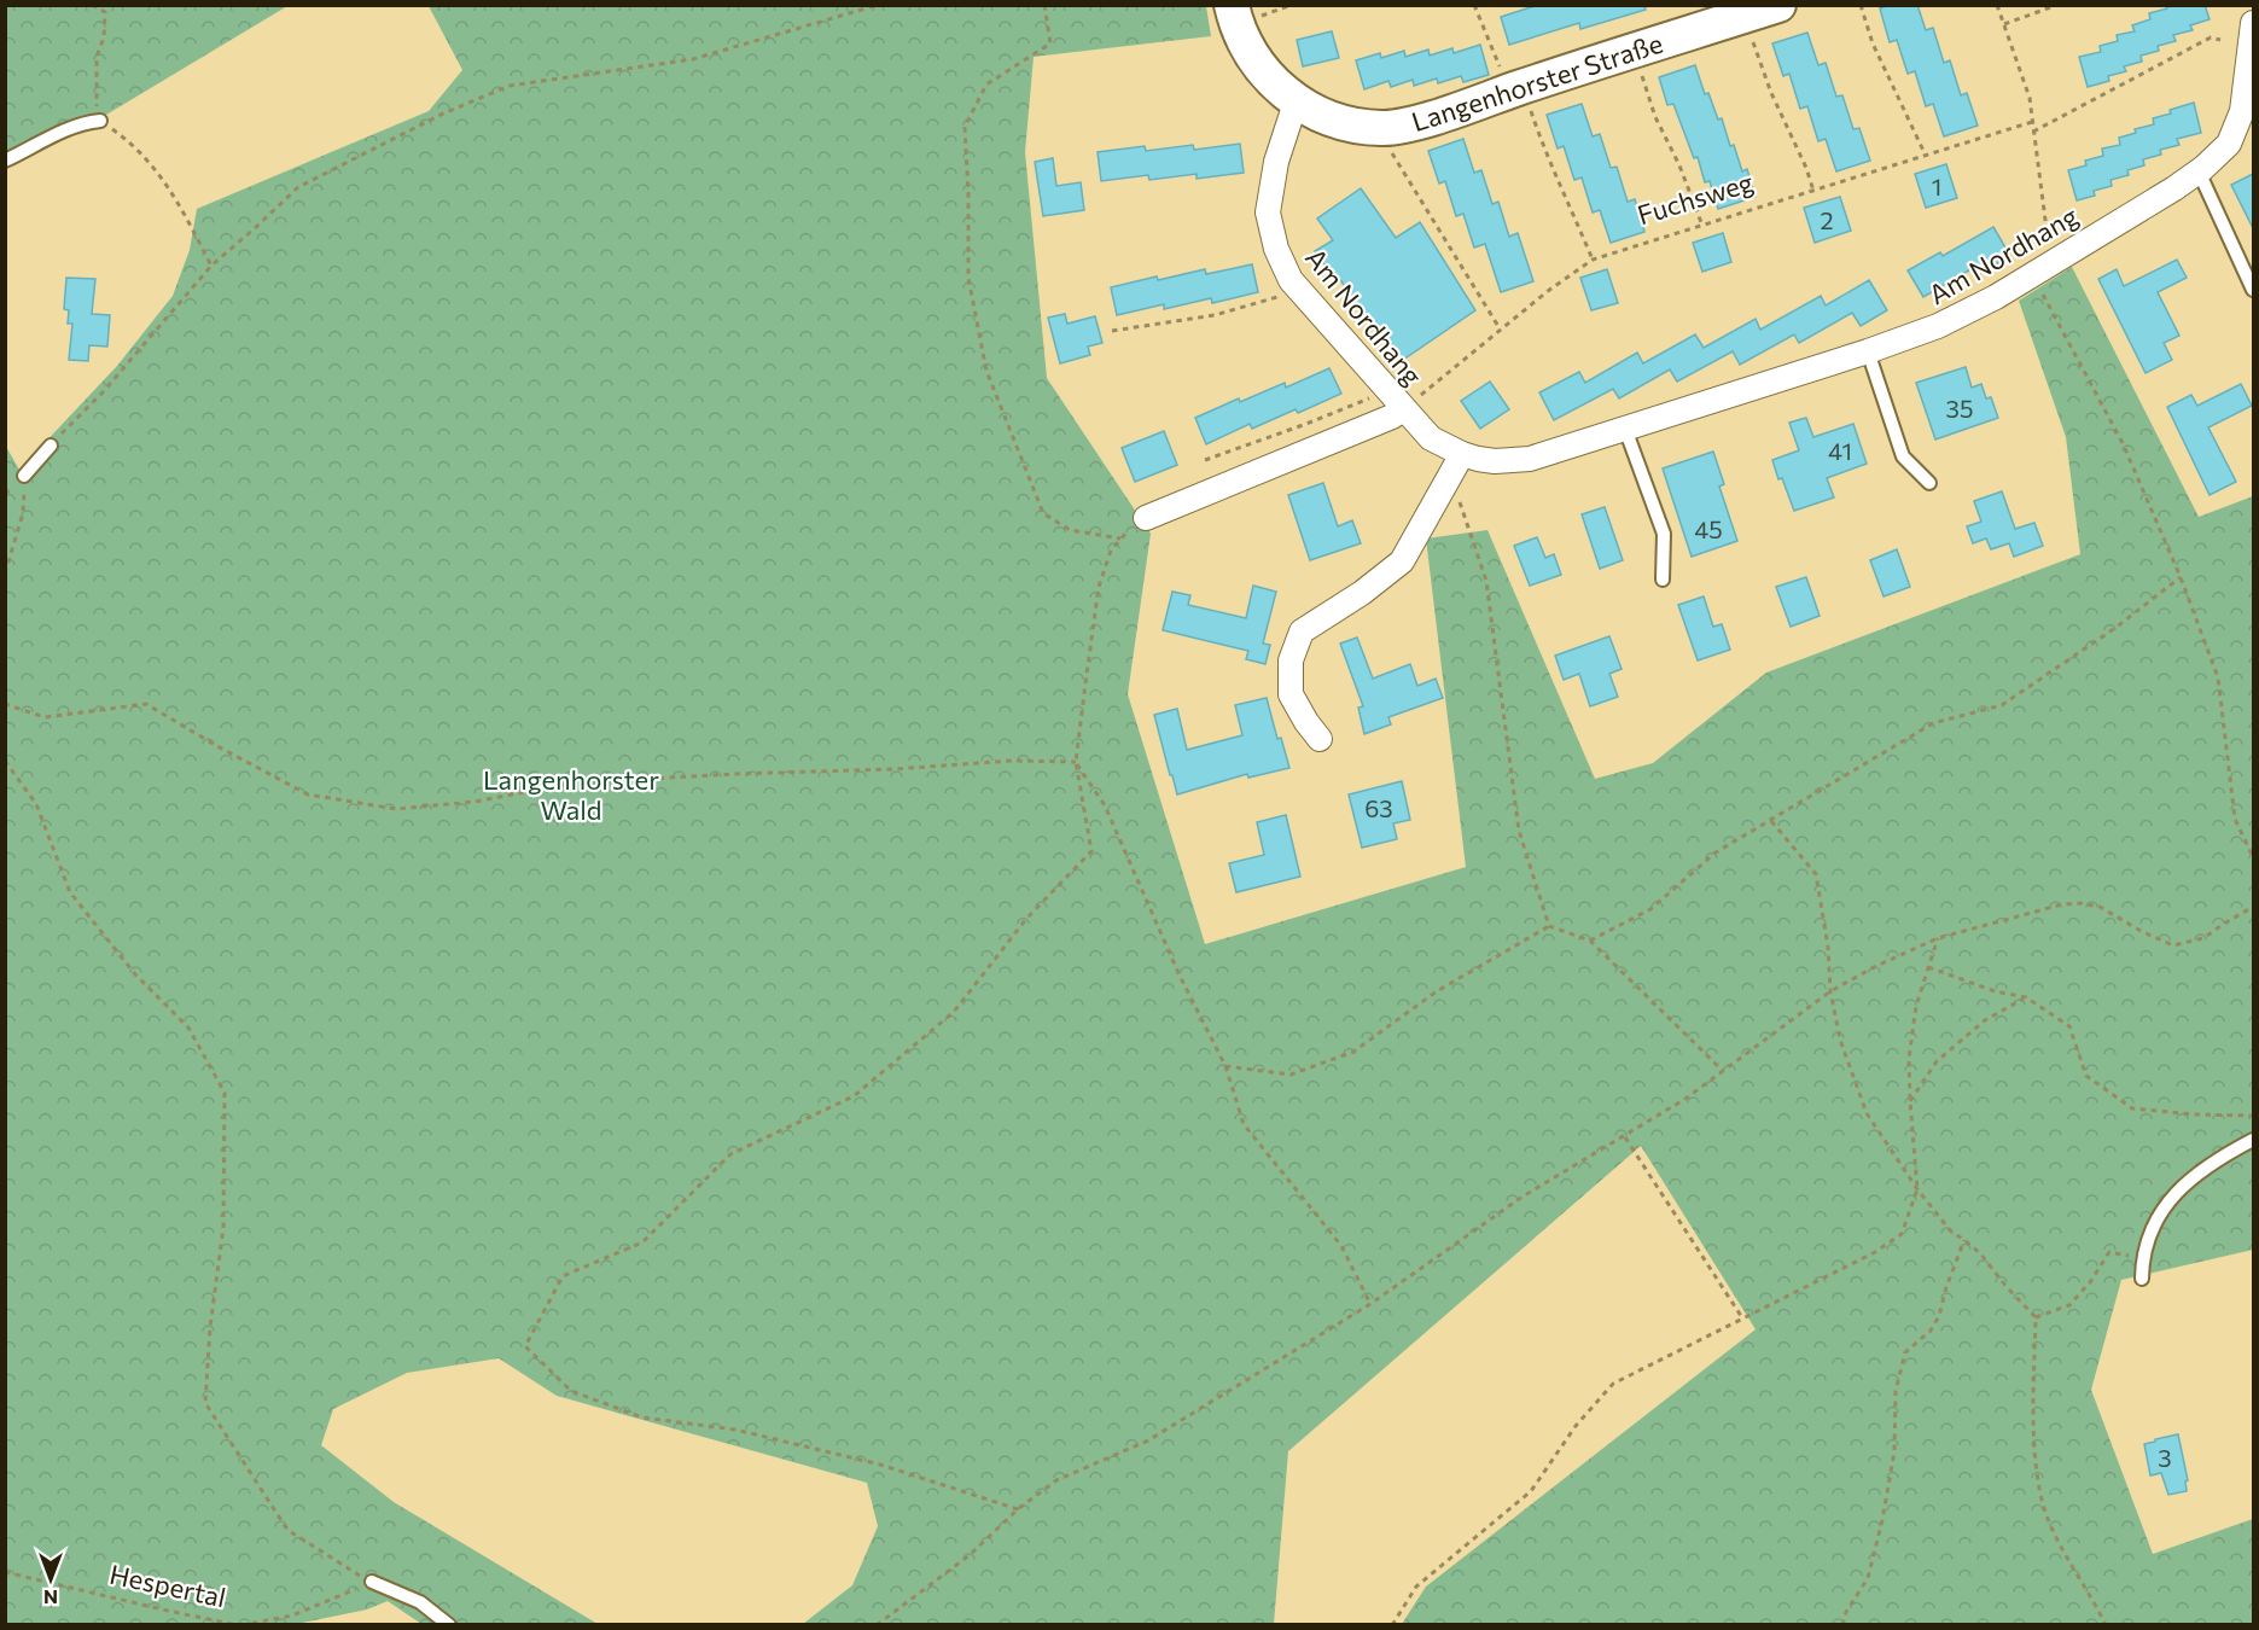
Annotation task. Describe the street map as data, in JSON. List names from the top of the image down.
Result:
{
  "streets": {
    "street": ["Langenhorster Straße", "Am Nordhang"],
    "path": ["Fuchsweg", "Hespertal"]
  },
  "crossings": [
    ["Langenhorster Straße", "Fuchsweg"],
    ["Langenhorster Straße", "Am Nordhang"],
    ["Fuchsweg", "Am Nordhang"]
  ],
  "parks": ["Langenhorster Wald"],
  "house_numbers": [
    "1",
    "2",
    "35",
    "41",
    "45",
    "63",
    "3"
  ],
  "north": "bottom"
}
